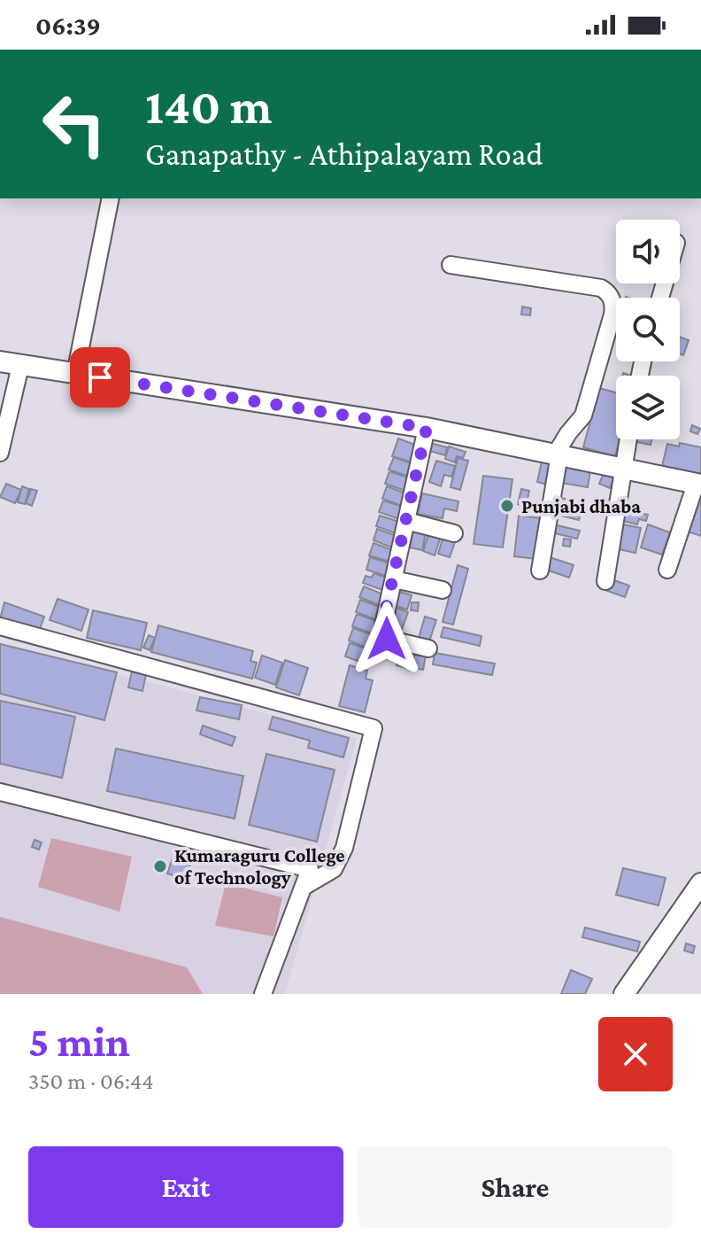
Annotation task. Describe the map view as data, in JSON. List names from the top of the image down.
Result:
{
  "places": ["Punjabi dhaba", "Kumaraguru College of Technology"],
  "page": {
    "status": "06:39",
    "turn": ["140 m", "Ganapathy - Athipalayam Road"],
    "heading": ["5 min", "350 m · 06:44"],
    "buttons": ["Exit", "Share"]
  }
}
